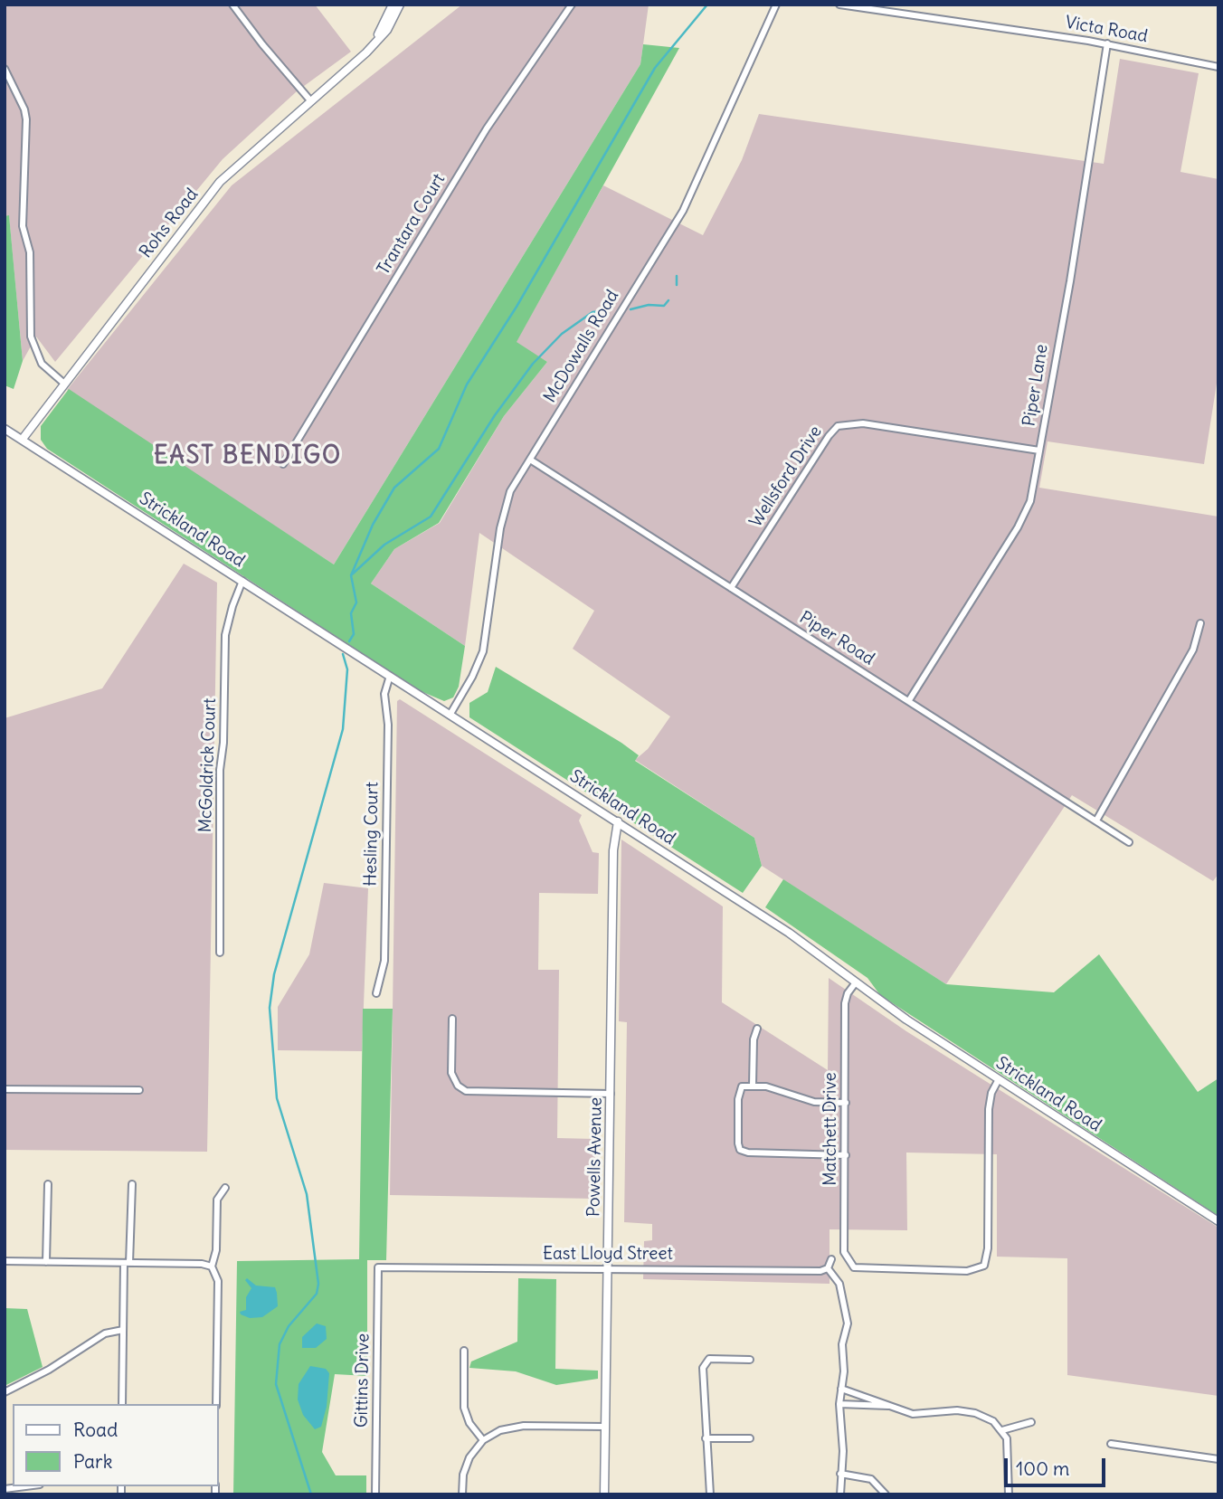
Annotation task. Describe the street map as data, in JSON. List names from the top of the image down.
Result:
{
  "streets": {
    "main road": ["Rohs Road", "Strickland Road", "Powells Avenue"],
    "street": [
      "Victa Road",
      "Trantara Court",
      "McDowalls Road",
      "Piper Lane",
      "Wellsford Drive",
      "Piper Road",
      "McGoldrick Court",
      "Hesling Court",
      "Matchett Drive",
      "East Lloyd Street",
      "Gittins Drive"
    ]
  },
  "crossings": [
    ["Victa Road", "Piper Lane"],
    ["Rohs Road", "Strickland Road"],
    ["McDowalls Road", "Strickland Road"],
    ["McDowalls Road", "Piper Road"],
    ["Piper Lane", "Wellsford Drive"],
    ["Piper Lane", "Piper Road"],
    ["Wellsford Drive", "Piper Road"],
    ["Strickland Road", "McGoldrick Court"],
    ["Strickland Road", "Hesling Court"],
    ["Strickland Road", "Matchett Drive"],
    ["Strickland Road", "Powells Avenue"],
    ["Powells Avenue", "East Lloyd Street"],
    ["East Lloyd Street", "Gittins Drive"]
  ],
  "districts": ["EAST BENDIGO"],
  "legend": ["Road", "Park"],
  "scale_bar": "100 m"
}
